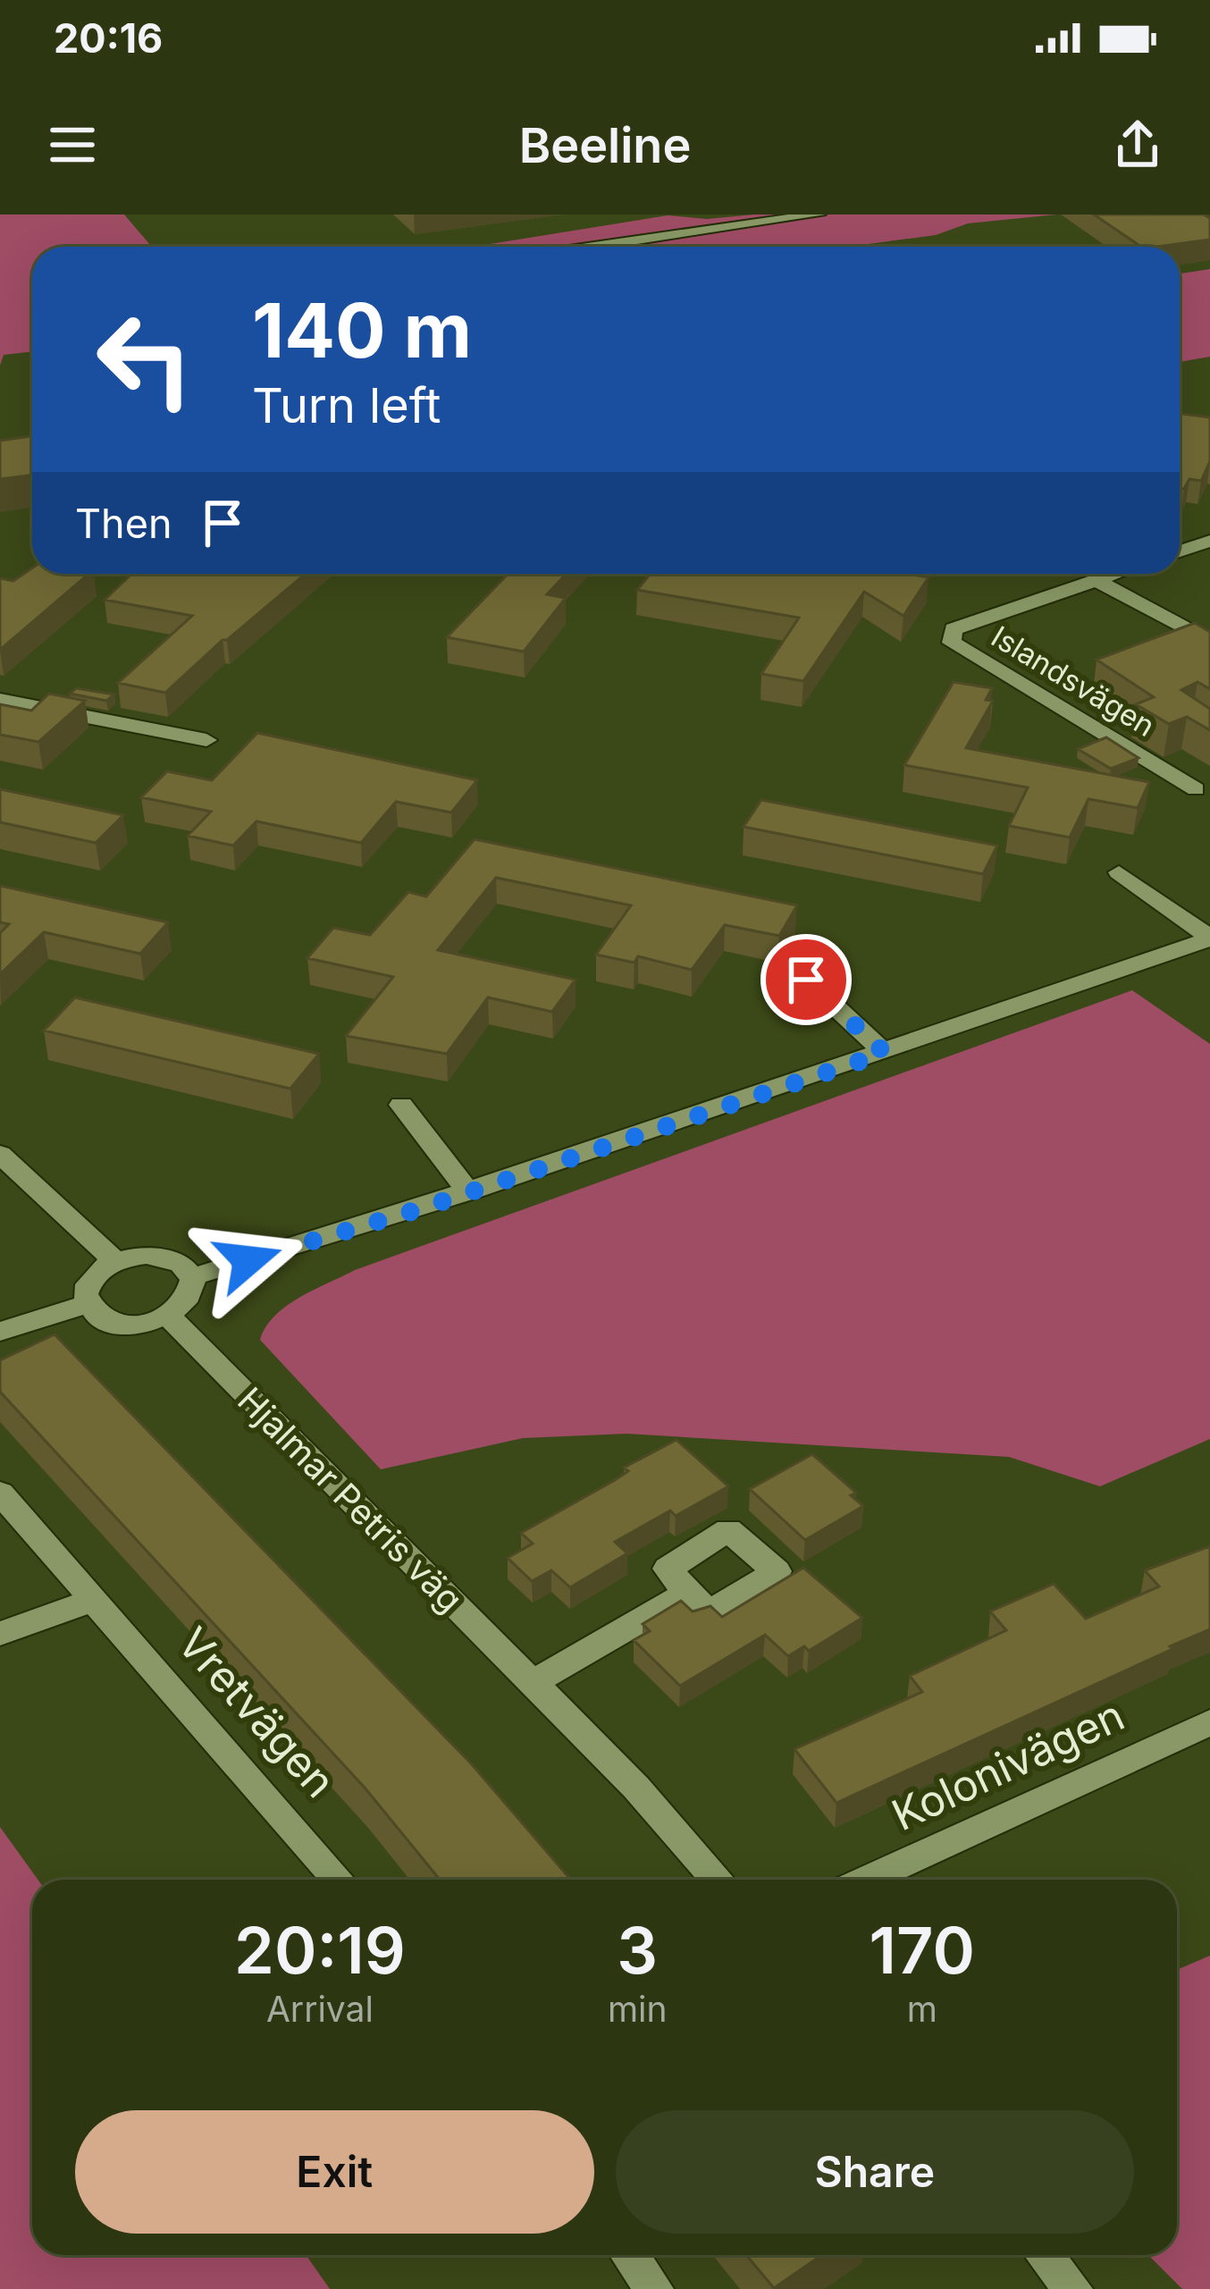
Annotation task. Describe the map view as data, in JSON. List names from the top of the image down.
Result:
{
  "streets": {
    "street": [
      "Islandsvägen",
      "Hjalmar Petris väg",
      "Vretvägen",
      "Kolonivägen"
    ]
  },
  "page": {
    "status": "20:16",
    "header": "Beeline",
    "turn": ["140 m", "Turn left"],
    "then": "Then",
    "eta": [
      "20:19",
      "Arrival",
      "3",
      "min",
      "170",
      "m"
    ],
    "buttons": ["Exit", "Share"]
  }
}
